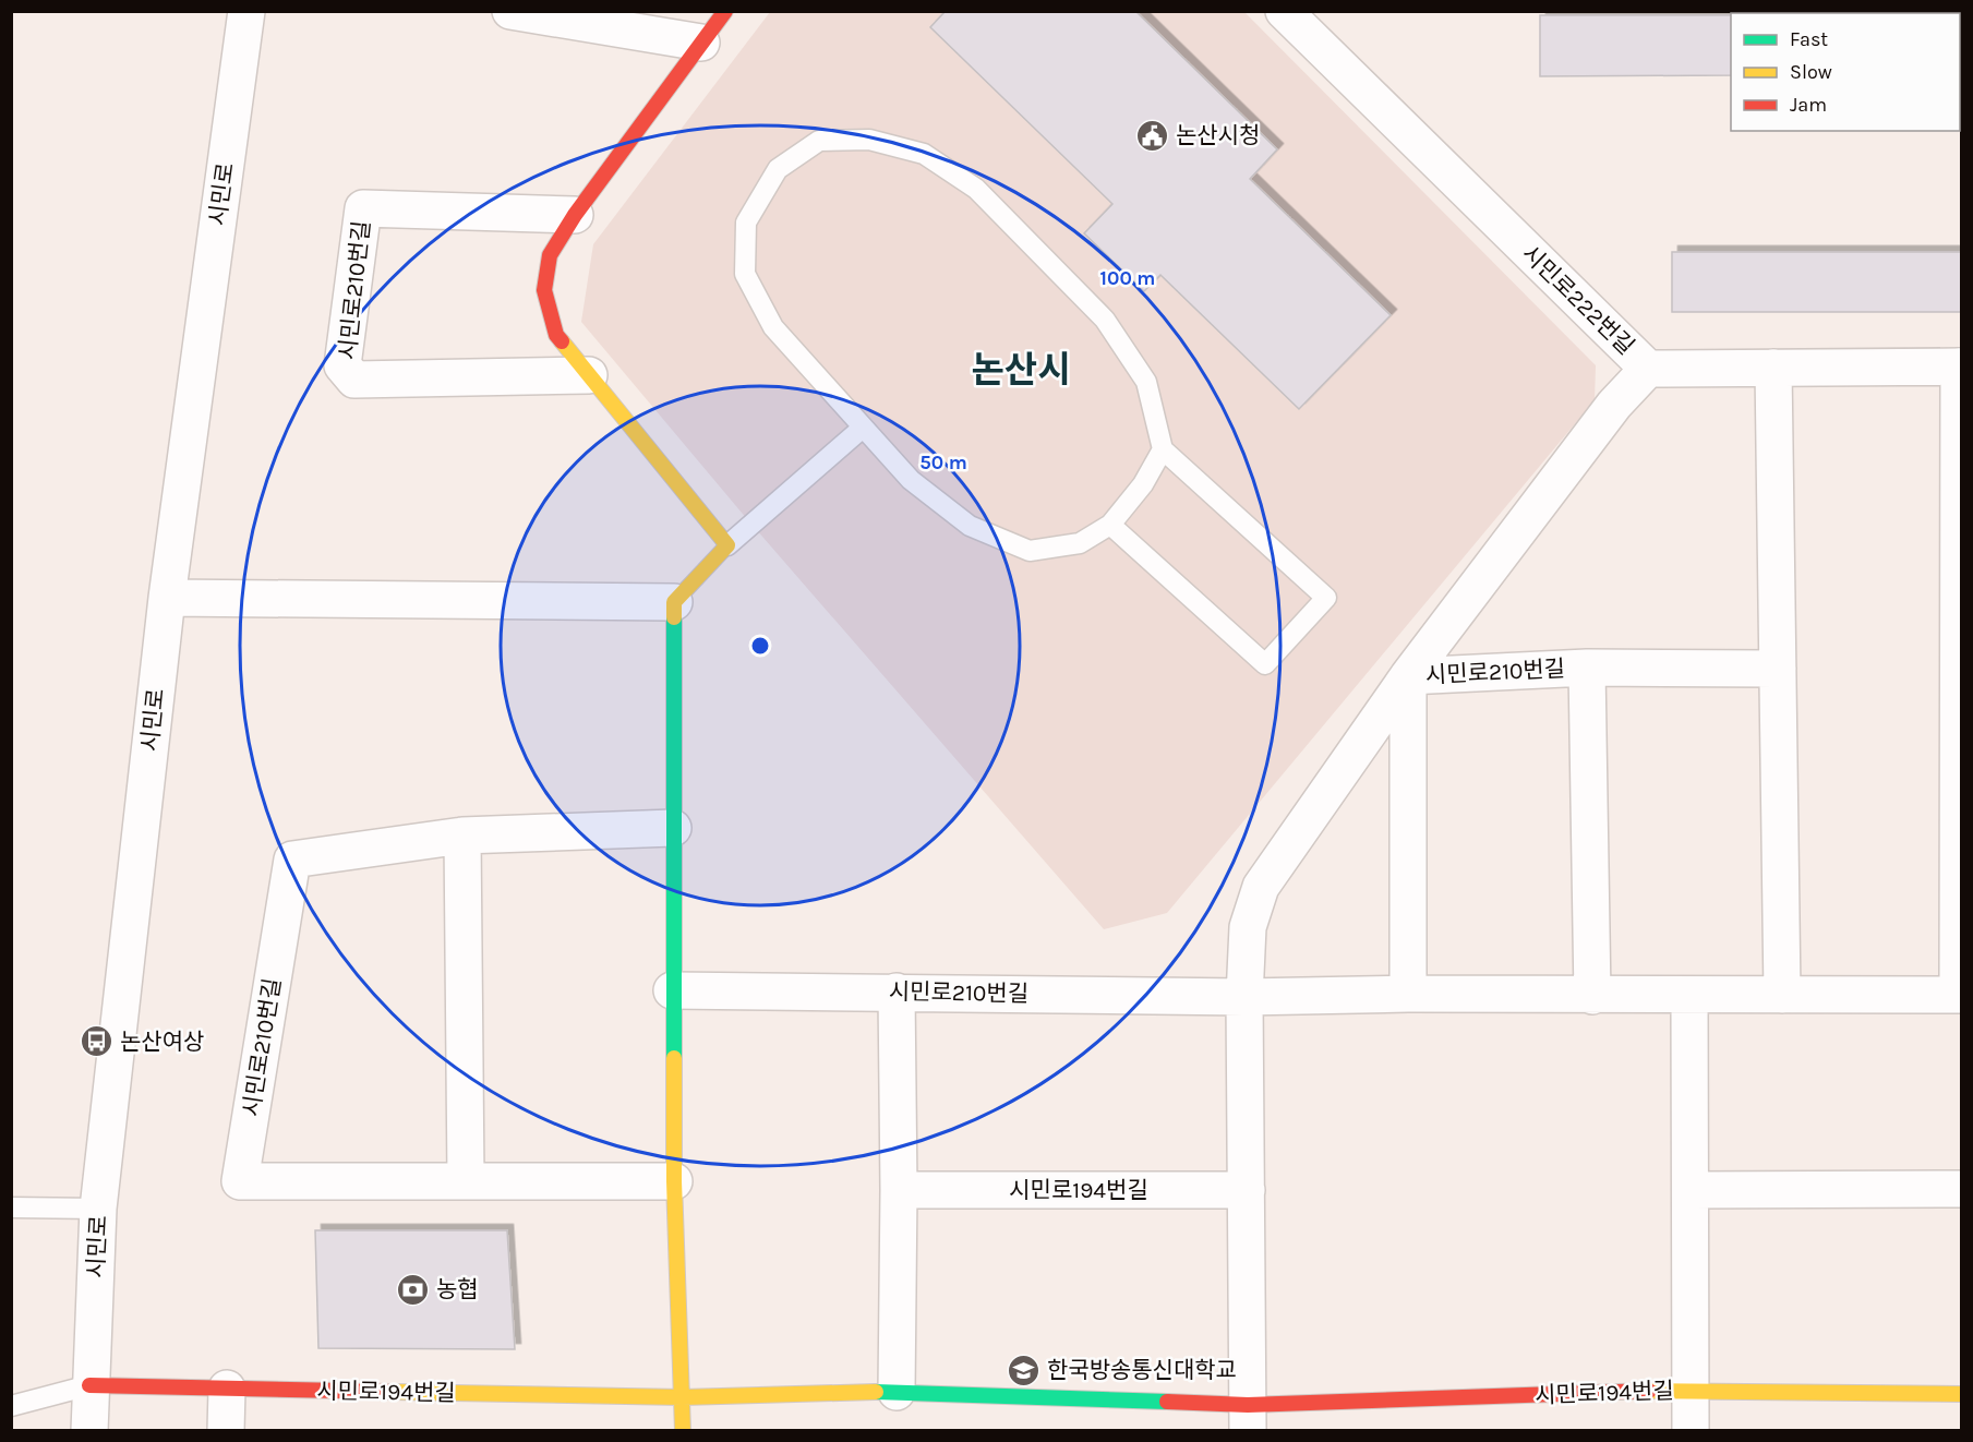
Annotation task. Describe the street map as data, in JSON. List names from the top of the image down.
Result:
{
  "streets": {
    "street": [
      "시민로",
      "시민로210번길",
      "시민로222번길",
      "시민로194번길"
    ]
  },
  "crossings": [
    ["시민로", "시민로194번길"],
    ["시민로210번길", "시민로222번길"]
  ],
  "districts": ["논산시"],
  "places": {
    "public building": ["논산시청"],
    "bus stop": ["논산여상"],
    "bank": ["농협"],
    "school or university": ["한국방송통신대학교"]
  },
  "legend": ["Fast", "Slow", "Jam"],
  "rings": ["100 m", "50 m"]
}
